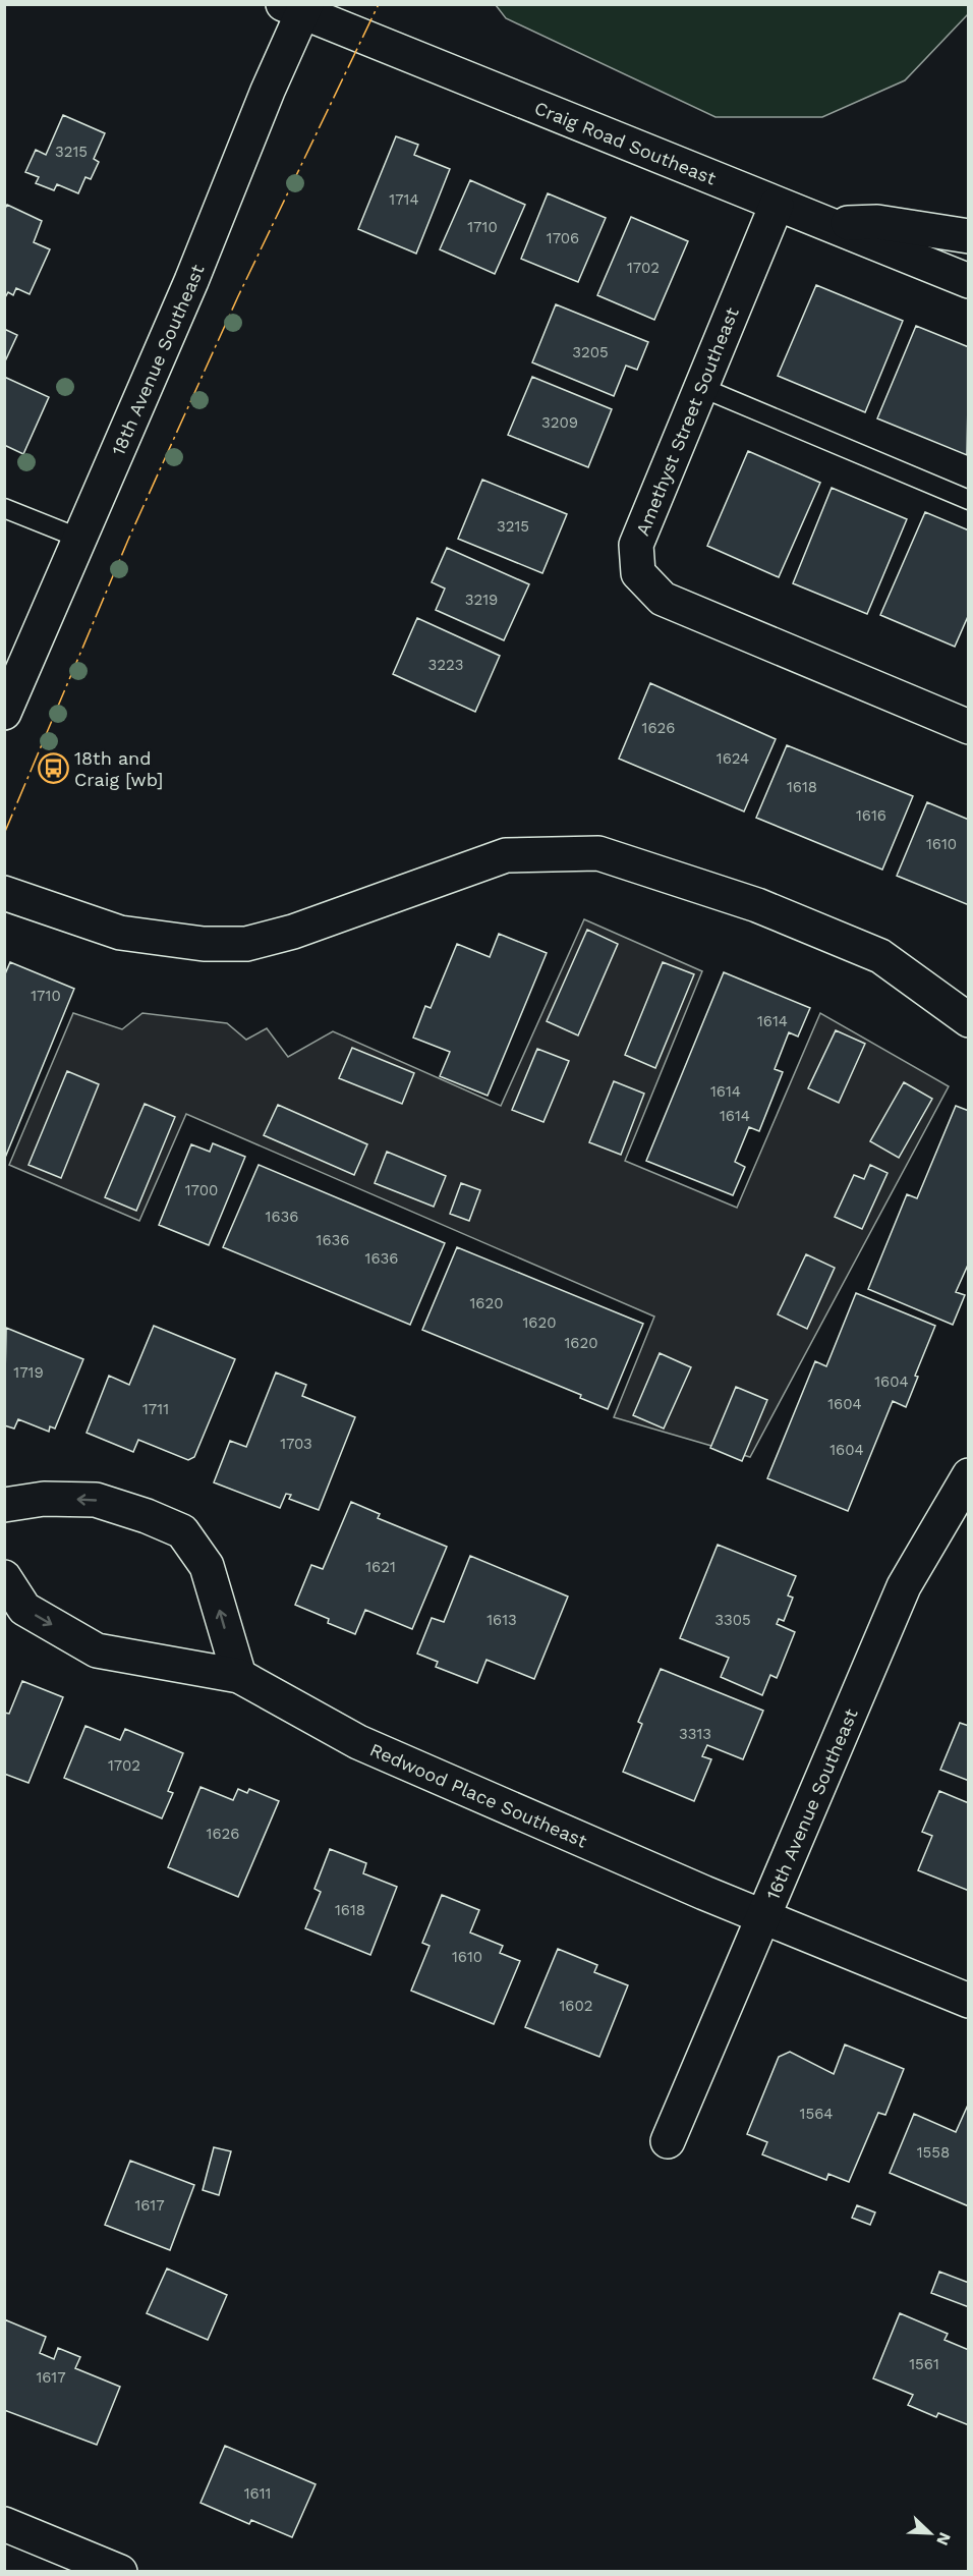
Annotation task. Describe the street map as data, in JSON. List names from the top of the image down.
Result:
{
  "streets": {
    "street": [
      "Craig Road Southeast",
      "18th Avenue Southeast",
      "Amethyst Street Southeast",
      "Redwood Place Southeast",
      "16th Avenue Southeast"
    ]
  },
  "crossings": [
    ["Craig Road Southeast", "18th Avenue Southeast"],
    ["Craig Road Southeast", "Amethyst Street Southeast"],
    ["Redwood Place Southeast", "16th Avenue Southeast"]
  ],
  "places": {
    "bus stop": ["18th and Craig [wb]"]
  },
  "house_numbers": [
    "3215",
    "1714",
    "1710",
    "1706",
    "1702",
    "3205",
    "3209",
    "3215",
    "3219",
    "3223",
    "1626",
    "1624",
    "1618",
    "1616",
    "1610",
    "1710",
    "1614",
    "1614",
    "1614",
    "1700",
    "1636",
    "1636",
    "1636",
    "1620",
    "1620",
    "1620",
    "1719",
    "1604",
    "1604",
    "1711",
    "1703",
    "1604",
    "1621",
    "1613",
    "3305",
    "3313",
    "1702",
    "1626",
    "1618",
    "1610",
    "1602",
    "1564",
    "1558",
    "1617",
    "1561",
    "1617",
    "1611"
  ],
  "north": "bottom right"
}
